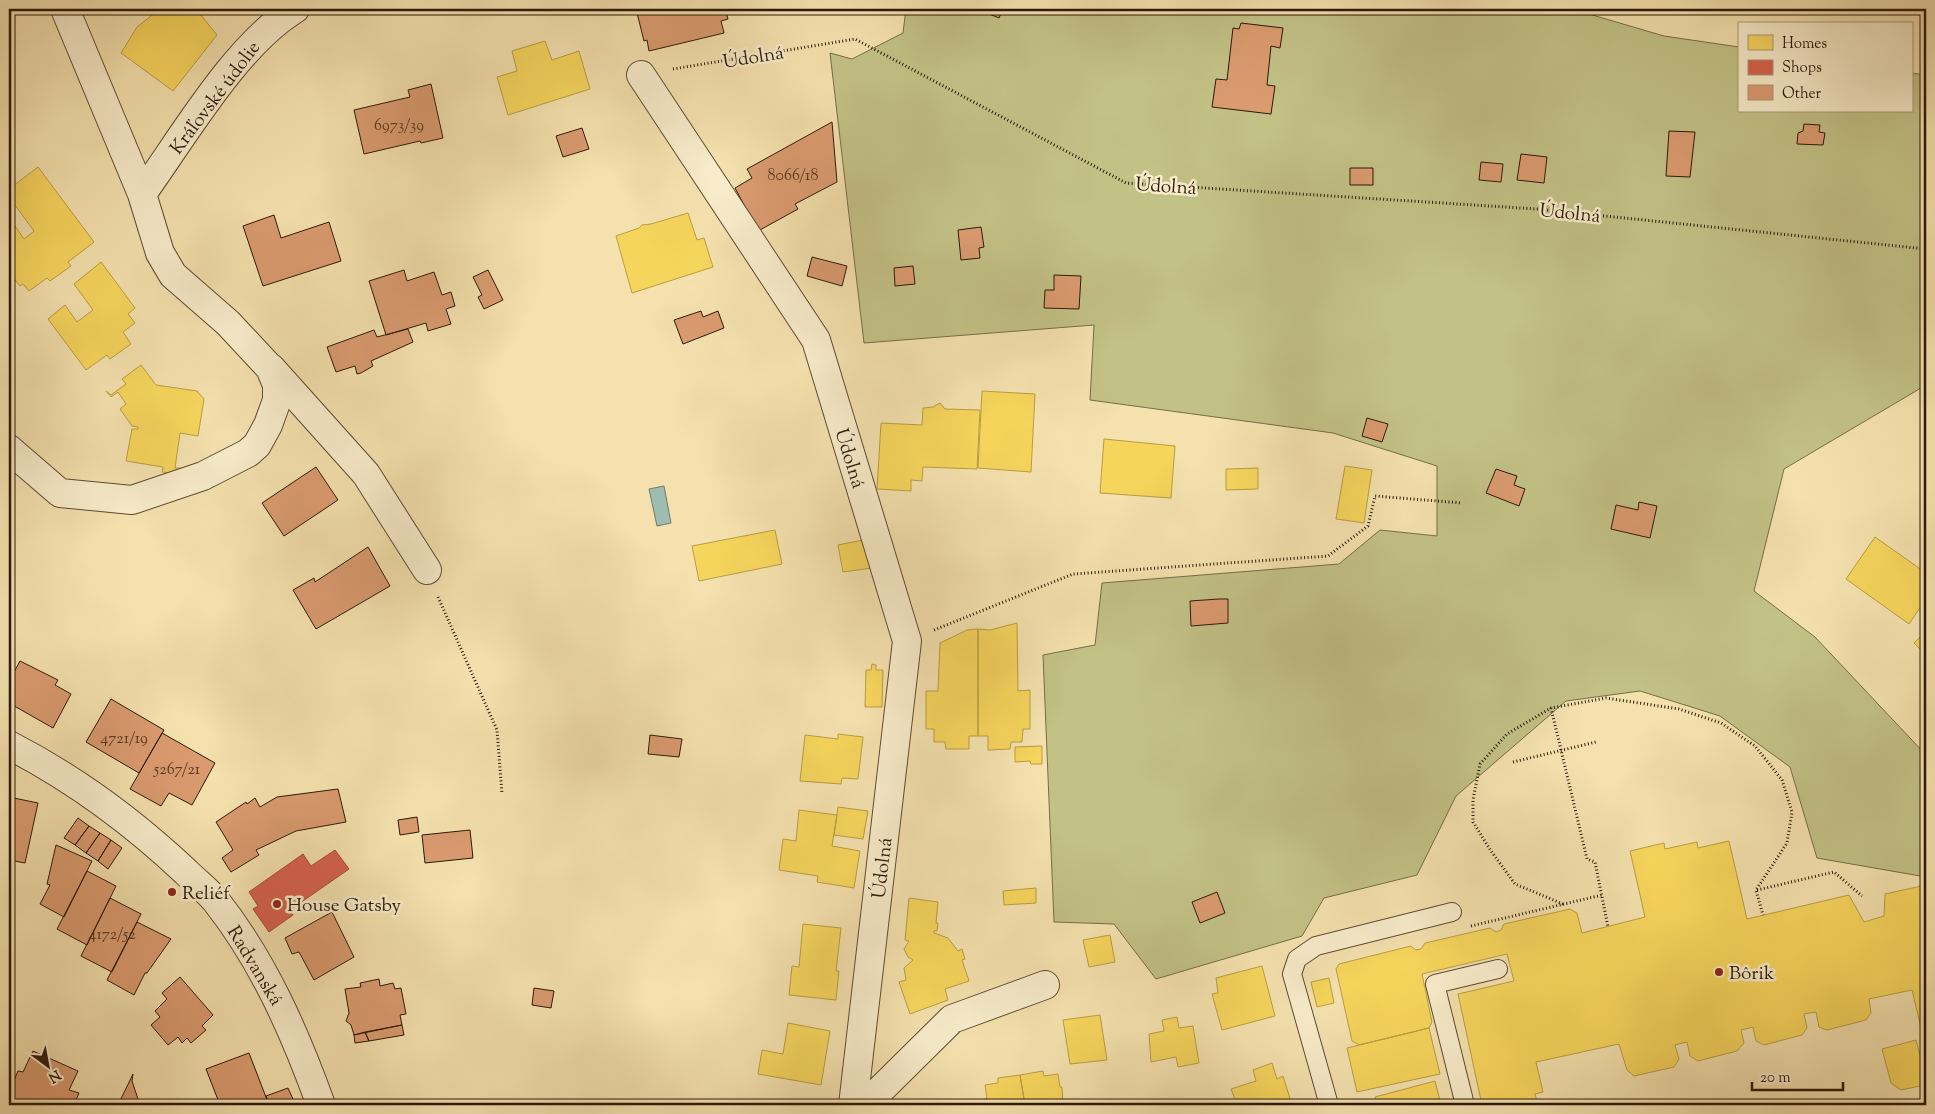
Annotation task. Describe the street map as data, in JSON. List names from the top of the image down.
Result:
{
  "streets": {
    "street": ["Údolná", "Kráľovské údolie", "Radvanská"]
  },
  "places": ["Reliéf", "House Gatsby", "Bôrik"],
  "house_numbers": [
    "6973/39",
    "8066/18",
    "4721/19",
    "5267/21",
    "4172/52"
  ],
  "legend": ["Homes", "Shops", "Other"],
  "scale_bar": "20 m",
  "north": "bottom right"
}
